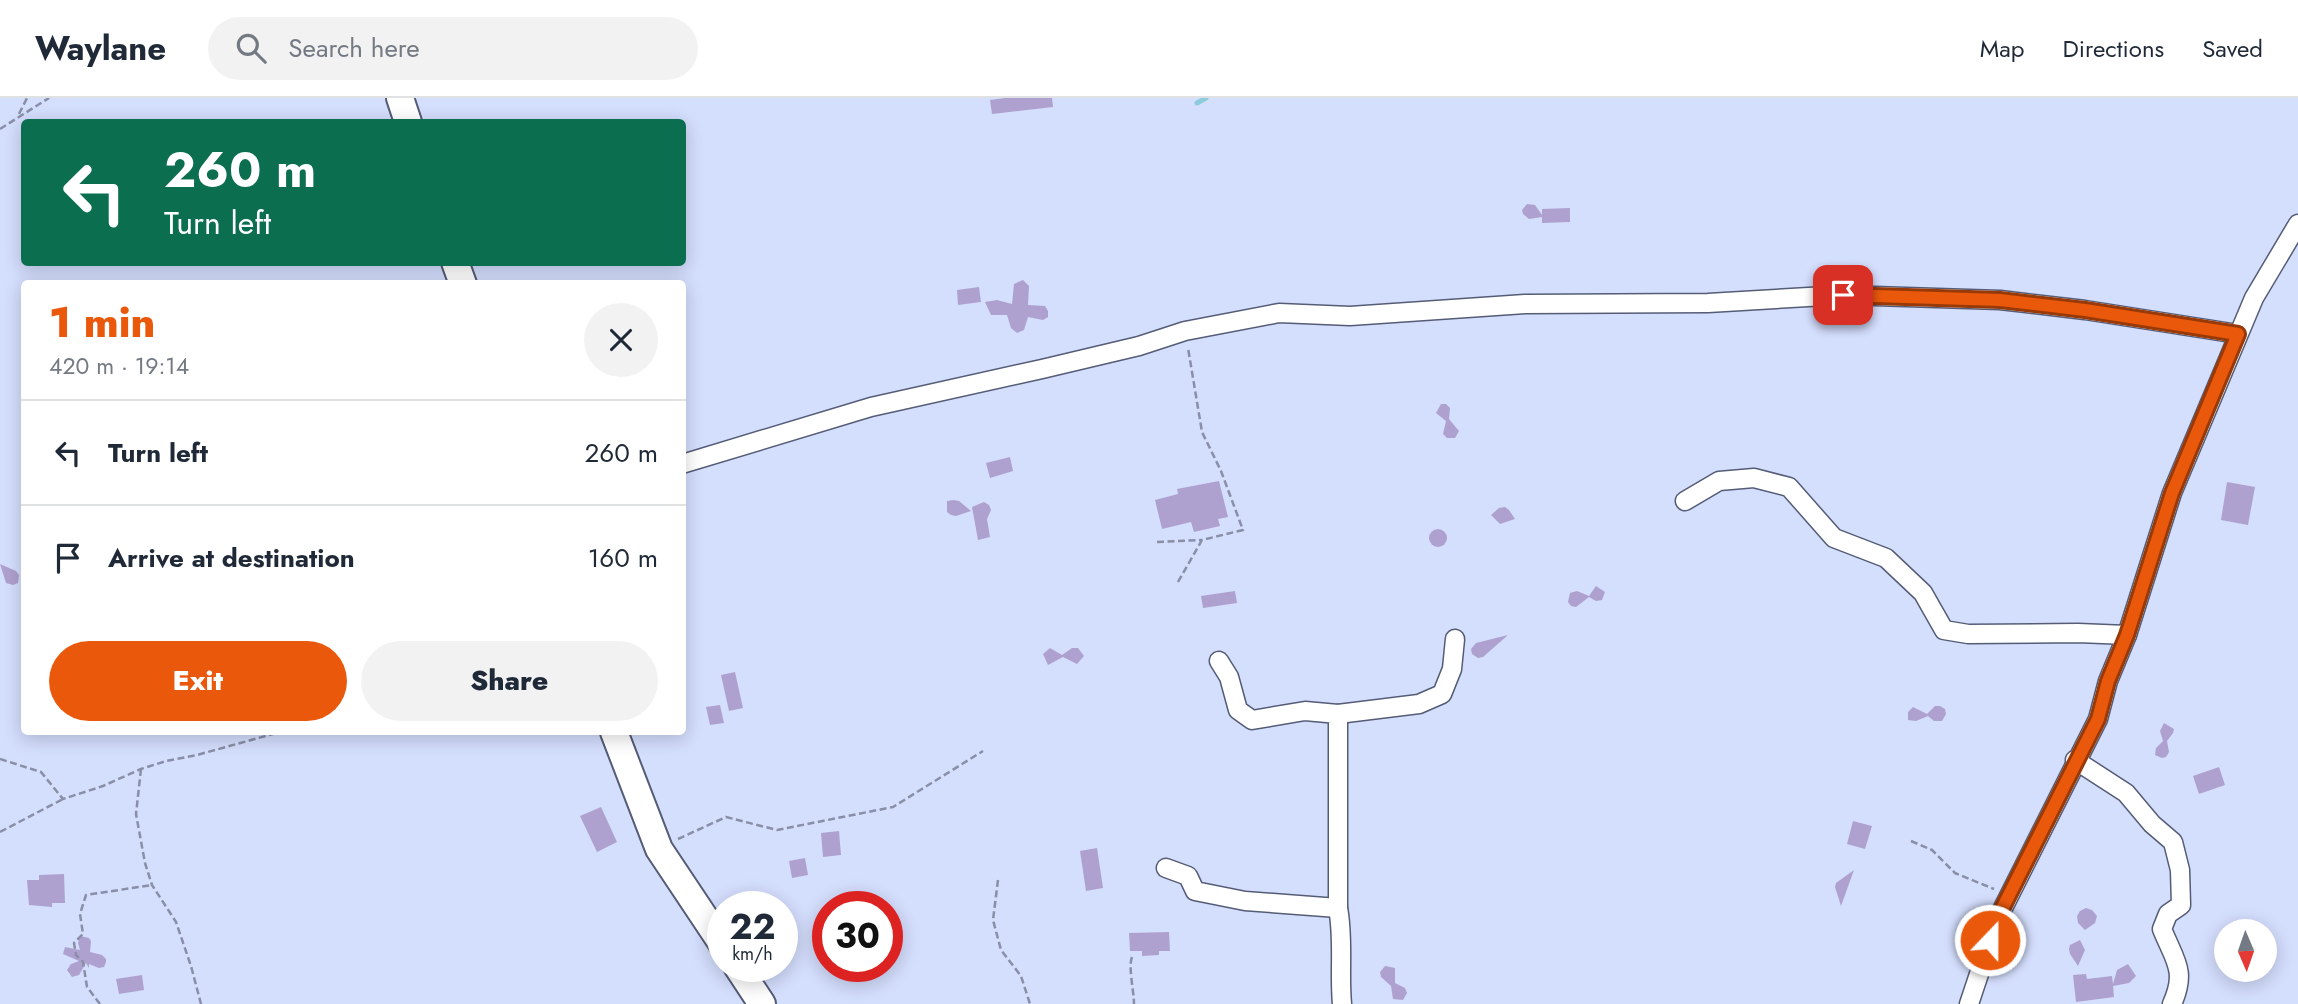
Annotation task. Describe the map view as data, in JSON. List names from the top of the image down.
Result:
{
  "north": "bottom",
  "page": {
    "header": "Waylane",
    "search": "Search here",
    "nav": ["Map", "Directions", "Saved"],
    "turn": ["260 m", "Turn left"],
    "heading": ["1 min", "420 m · 19:14"],
    "list": [
      {
        "name": "Turn left",
        "value": "260 m"
      },
      {
        "name": "Arrive at destination",
        "value": "160 m"
      }
    ],
    "buttons": ["Exit", "Share"],
    "speed": "22 km/h",
    "limit": "30"
  }
}
